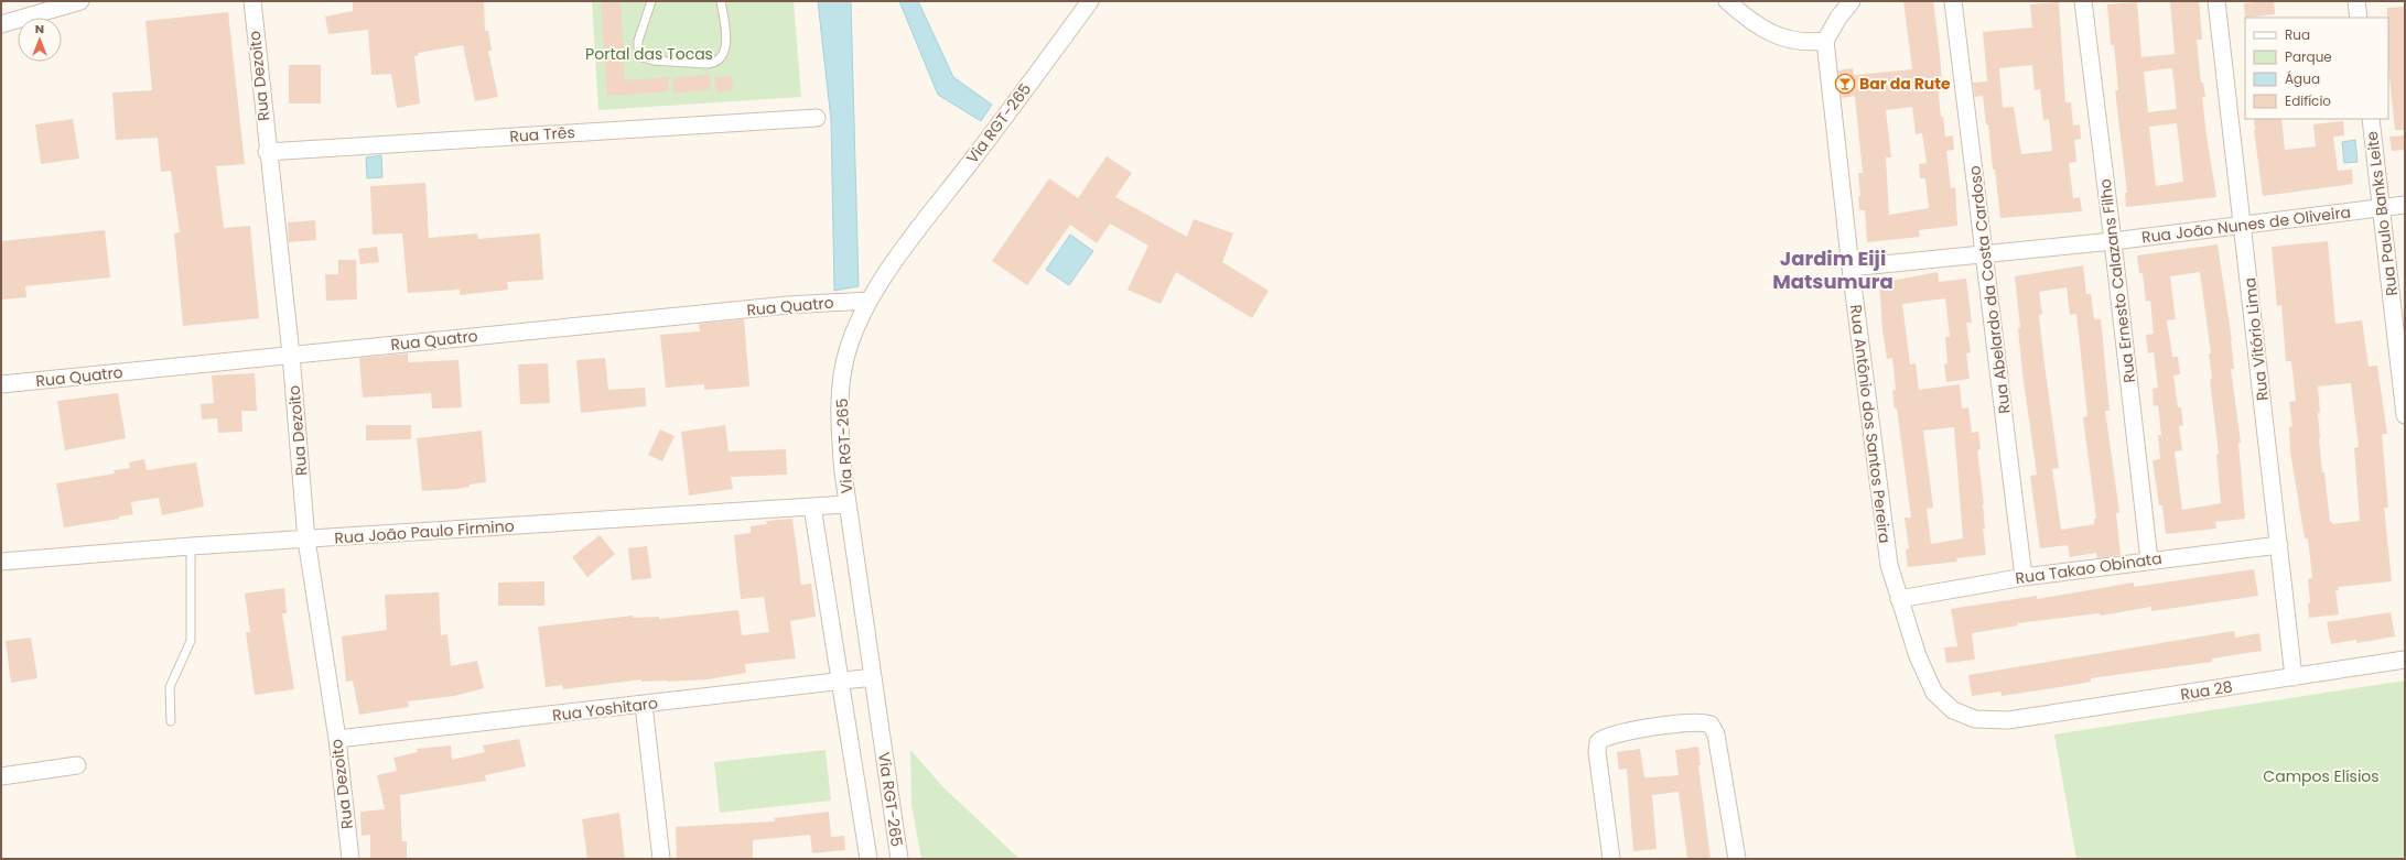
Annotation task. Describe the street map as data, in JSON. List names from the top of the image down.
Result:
{
  "streets": {
    "street": [
      "Rua Dezoito",
      "Via RGT-265",
      "Rua Três",
      "Rua Paulo Banks Leite",
      "Rua João Nunes de Oliveira",
      "Rua Ernesto Calazans Filho",
      "Rua Abelardo da Costa Cardoso",
      "Rua Quatro",
      "Rua Vitório Lima",
      "Rua Antônio dos Santos Pereira",
      "Rua João Paulo Firmino",
      "Rua Takao Obinata",
      "Rua 28",
      "Rua Yoshitaro"
    ]
  },
  "crossings": [
    ["Rua Dezoito", "Rua Três"],
    ["Rua Dezoito", "Rua Quatro"],
    ["Rua Dezoito", "Rua João Paulo Firmino"],
    ["Rua Dezoito", "Rua Yoshitaro"],
    ["Via RGT-265", "Rua Quatro"],
    ["Via RGT-265", "Rua João Paulo Firmino"],
    ["Via RGT-265", "Rua Yoshitaro"],
    ["Rua Paulo Banks Leite", "Rua João Nunes de Oliveira"],
    ["Rua João Nunes de Oliveira", "Rua Ernesto Calazans Filho"],
    ["Rua João Nunes de Oliveira", "Rua Abelardo da Costa Cardoso"],
    ["Rua João Nunes de Oliveira", "Rua Vitório Lima"],
    ["Rua João Nunes de Oliveira", "Rua Antônio dos Santos Pereira"],
    ["Rua Ernesto Calazans Filho", "Rua Takao Obinata"],
    ["Rua Abelardo da Costa Cardoso", "Rua Takao Obinata"],
    ["Rua Vitório Lima", "Rua Takao Obinata"],
    ["Rua Vitório Lima", "Rua 28"],
    ["Rua Antônio dos Santos Pereira", "Rua Takao Obinata"],
    ["Rua Antônio dos Santos Pereira", "Rua 28"]
  ],
  "districts": ["Jardim Eiji Matsumura"],
  "parks": ["Portal das Tocas", "Campos Elísios"],
  "places": {
    "bar": ["Bar da Rute"]
  },
  "legend": [
    "Rua",
    "Parque",
    "Água",
    "Edifício"
  ],
  "north": "top"
}
